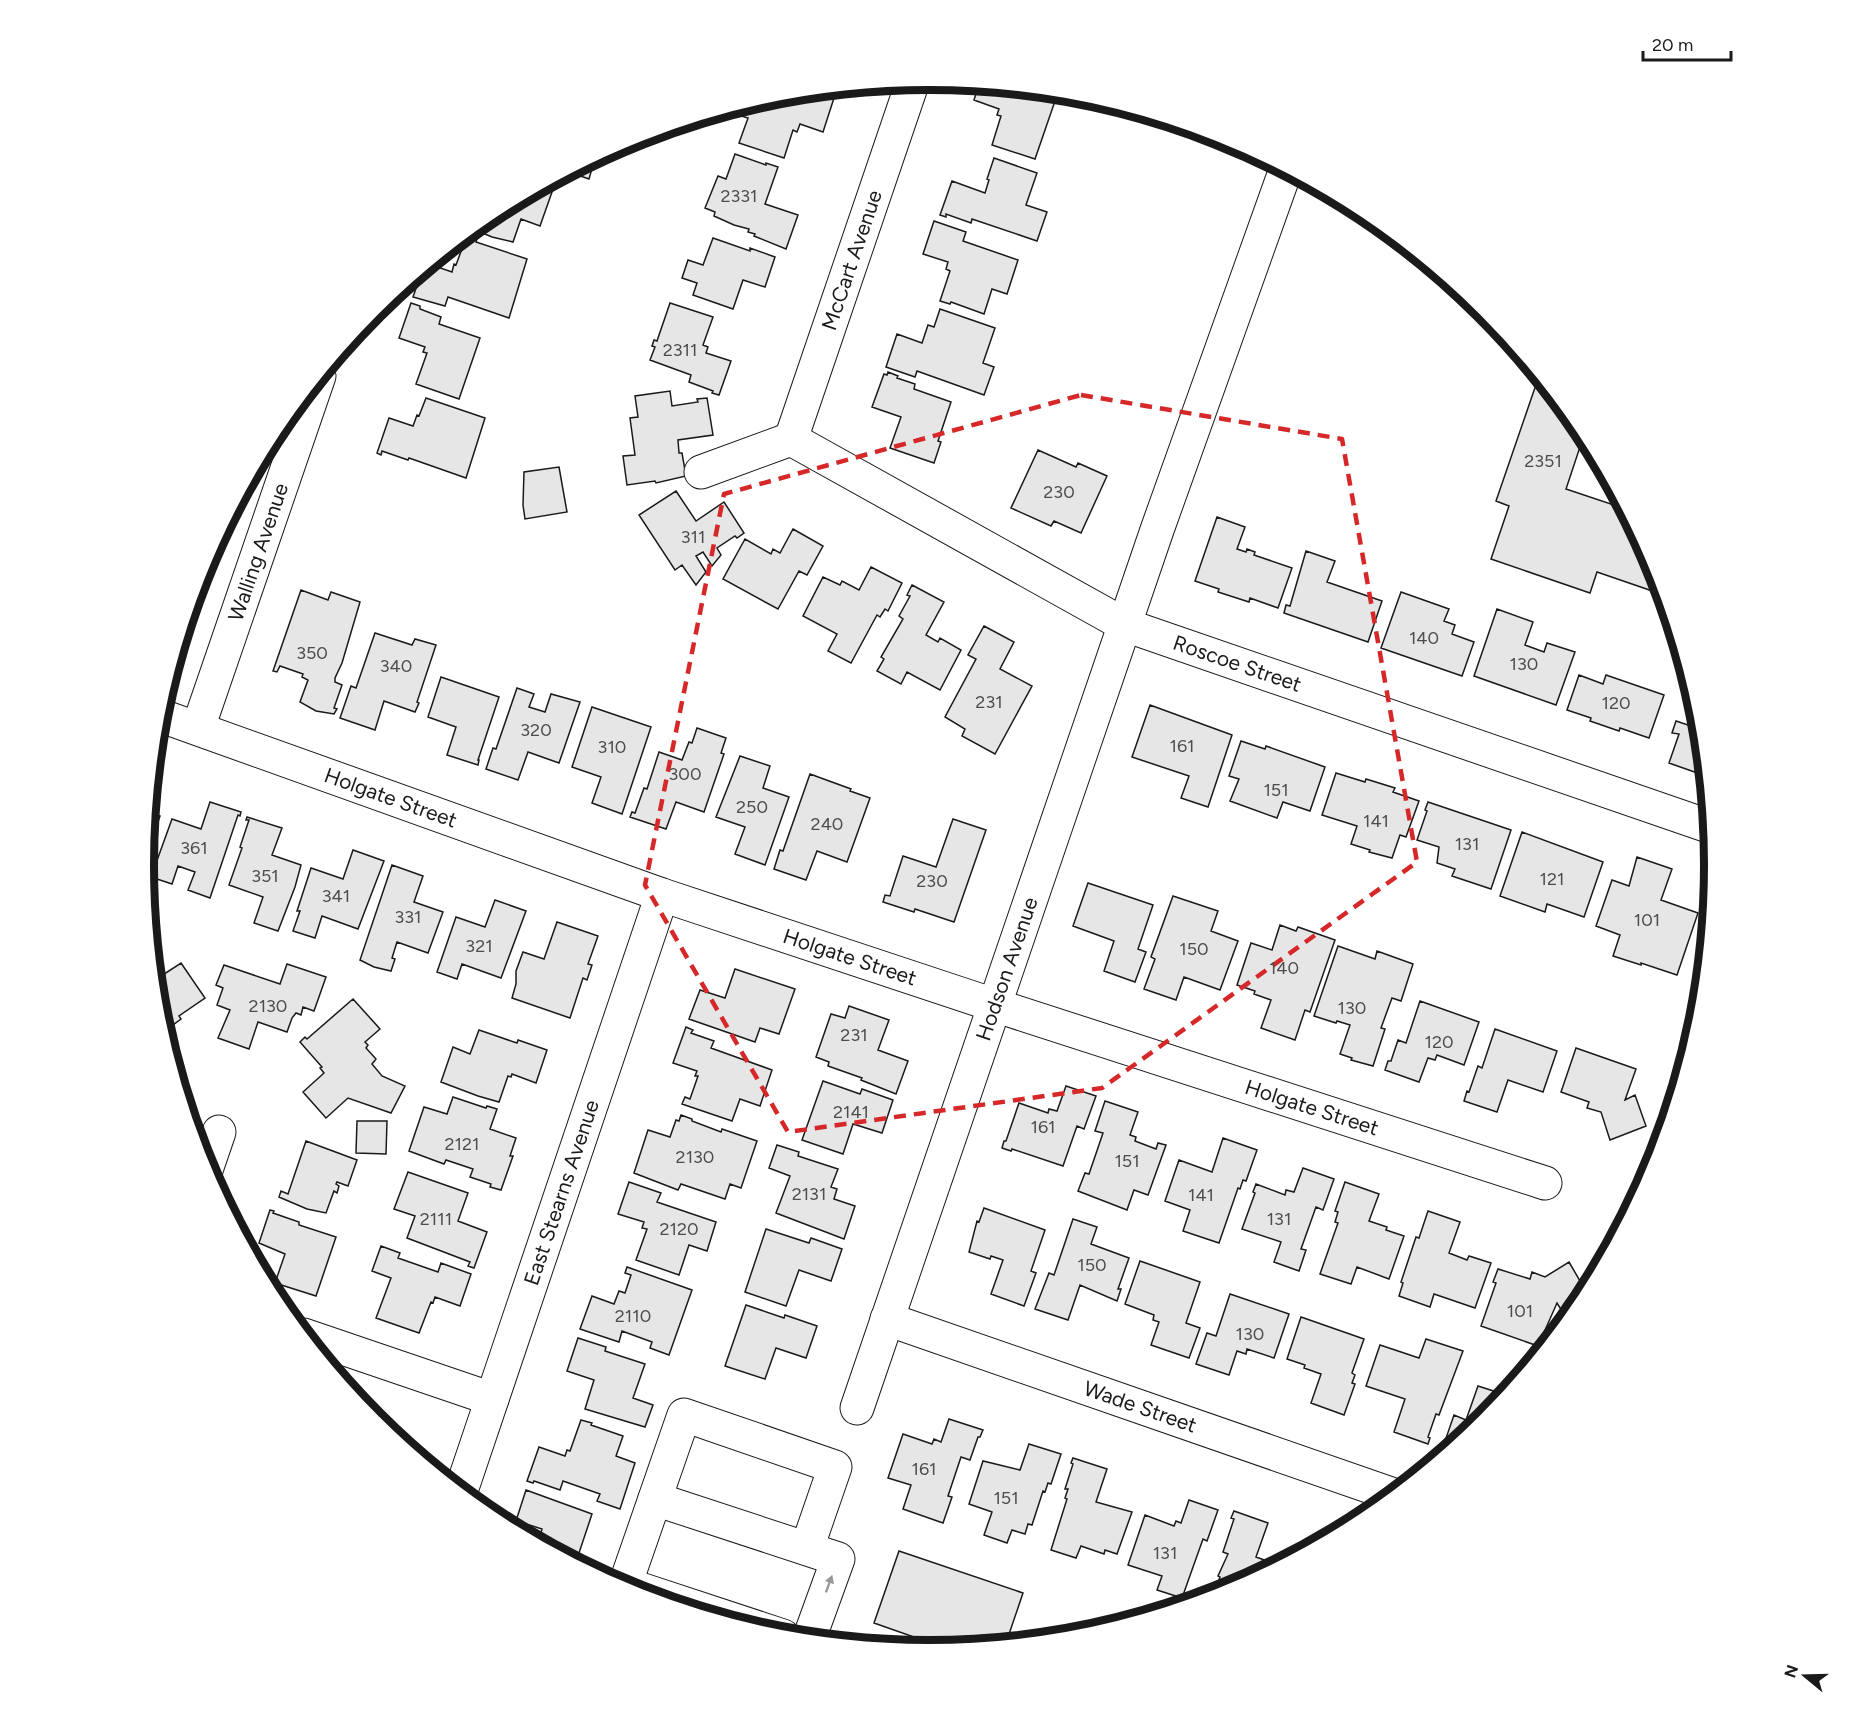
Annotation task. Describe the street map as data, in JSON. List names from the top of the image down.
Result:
{
  "streets": {
    "street": [
      "McCart Avenue",
      "Walling Avenue",
      "Roscoe Street",
      "Holgate Street",
      "Hodson Avenue",
      "East Stearns Avenue",
      "Wade Street"
    ]
  },
  "crossings": [
    ["McCart Avenue", "Roscoe Street"],
    ["Walling Avenue", "Holgate Street"],
    ["Roscoe Street", "Hodson Avenue"],
    ["Holgate Street", "Hodson Avenue"],
    ["Holgate Street", "East Stearns Avenue"],
    ["Hodson Avenue", "Wade Street"]
  ],
  "house_numbers": [
    "2331",
    "2311",
    "2351",
    "230",
    "311",
    "140",
    "350",
    "130",
    "340",
    "231",
    "120",
    "320",
    "161",
    "310",
    "300",
    "151",
    "250",
    "141",
    "240",
    "131",
    "361",
    "351",
    "121",
    "230",
    "341",
    "331",
    "101",
    "321",
    "150",
    "140",
    "2130",
    "130",
    "231",
    "120",
    "2141",
    "161",
    "2121",
    "2130",
    "151",
    "2131",
    "141",
    "2111",
    "131",
    "2120",
    "150",
    "101",
    "2110",
    "130",
    "161",
    "151",
    "131"
  ],
  "scale_bar": "20 m",
  "north": "left"
}
